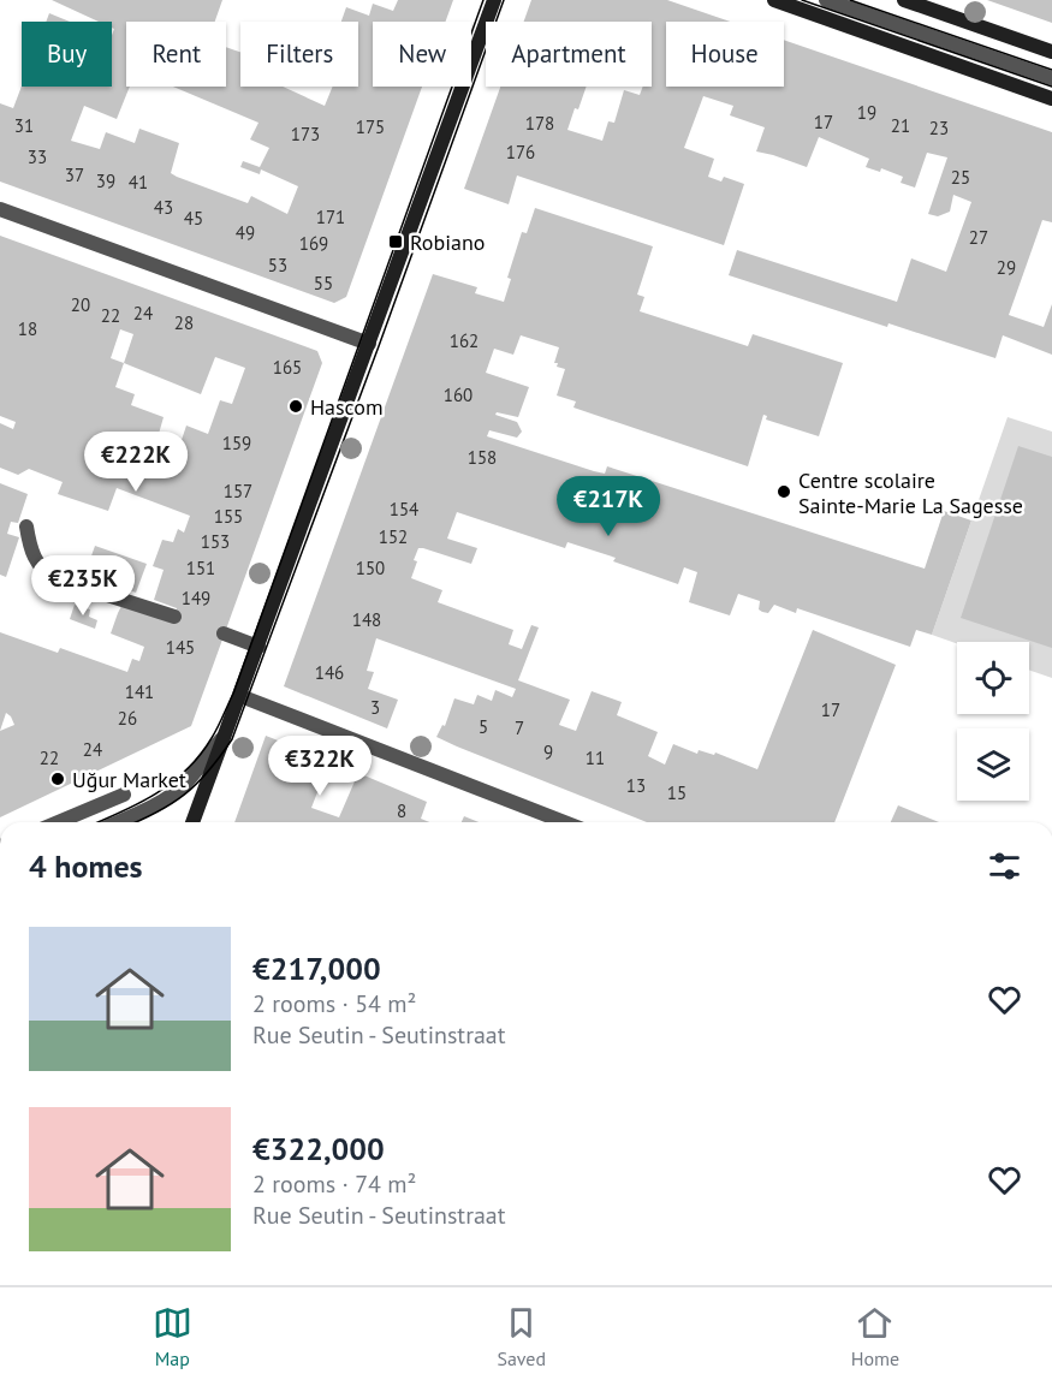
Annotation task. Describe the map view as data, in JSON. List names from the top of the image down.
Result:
{
  "places": {
    "transit": ["Robiano"],
    "other": ["Hascom", "Centre scolaire Sainte-Marie La Sagesse", "Uğur Market"]
  },
  "house_numbers": [
    "19",
    "17",
    "178",
    "31",
    "21",
    "175",
    "23",
    "173",
    "176",
    "33",
    "37",
    "25",
    "39",
    "41",
    "43",
    "171",
    "45",
    "49",
    "27",
    "169",
    "53",
    "29",
    "55",
    "20",
    "24",
    "22",
    "28",
    "18",
    "162",
    "165",
    "160",
    "159",
    "158",
    "157",
    "154",
    "155",
    "152",
    "153",
    "151",
    "150",
    "149",
    "148",
    "145",
    "146",
    "141",
    "3",
    "17",
    "26",
    "5",
    "7",
    "24",
    "9",
    "22",
    "11",
    "13",
    "15",
    "8"
  ],
  "page": {
    "chip": [
      "Buy",
      "Rent",
      "Filters",
      "New",
      "Apartment",
      "House"
    ],
    "price": [
      "€222K",
      "€217K",
      "€235K",
      "€322K"
    ],
    "heading": "4 homes",
    "list": [
      {
        "name": "€217,000",
        "note": "2 rooms · 54 m² · Rue Seutin - Seutinstraat"
      },
      {
        "name": "€322,000",
        "note": "2 rooms · 74 m² · Rue Seutin - Seutinstraat"
      }
    ],
    "tabs": ["Map", "Saved", "Home"]
  }
}
